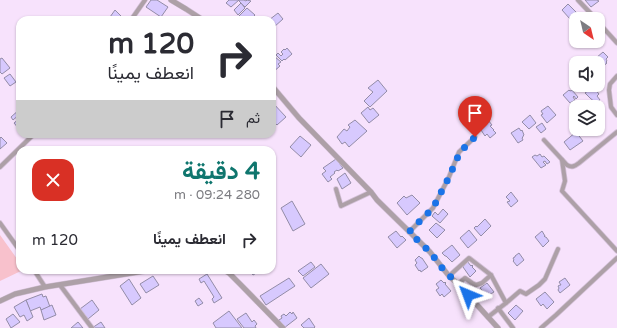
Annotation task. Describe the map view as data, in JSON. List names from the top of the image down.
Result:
{
  "north": "bottom right",
  "page": {
    "turn": ["120 m", "انعطف يمينًا"],
    "then": "ثم",
    "heading": ["4 دقيقة", "280 m · 09:24"],
    "list": [
      {
        "name": "انعطف يمينًا",
        "value": "120 m"
      }
    ]
  }
}
